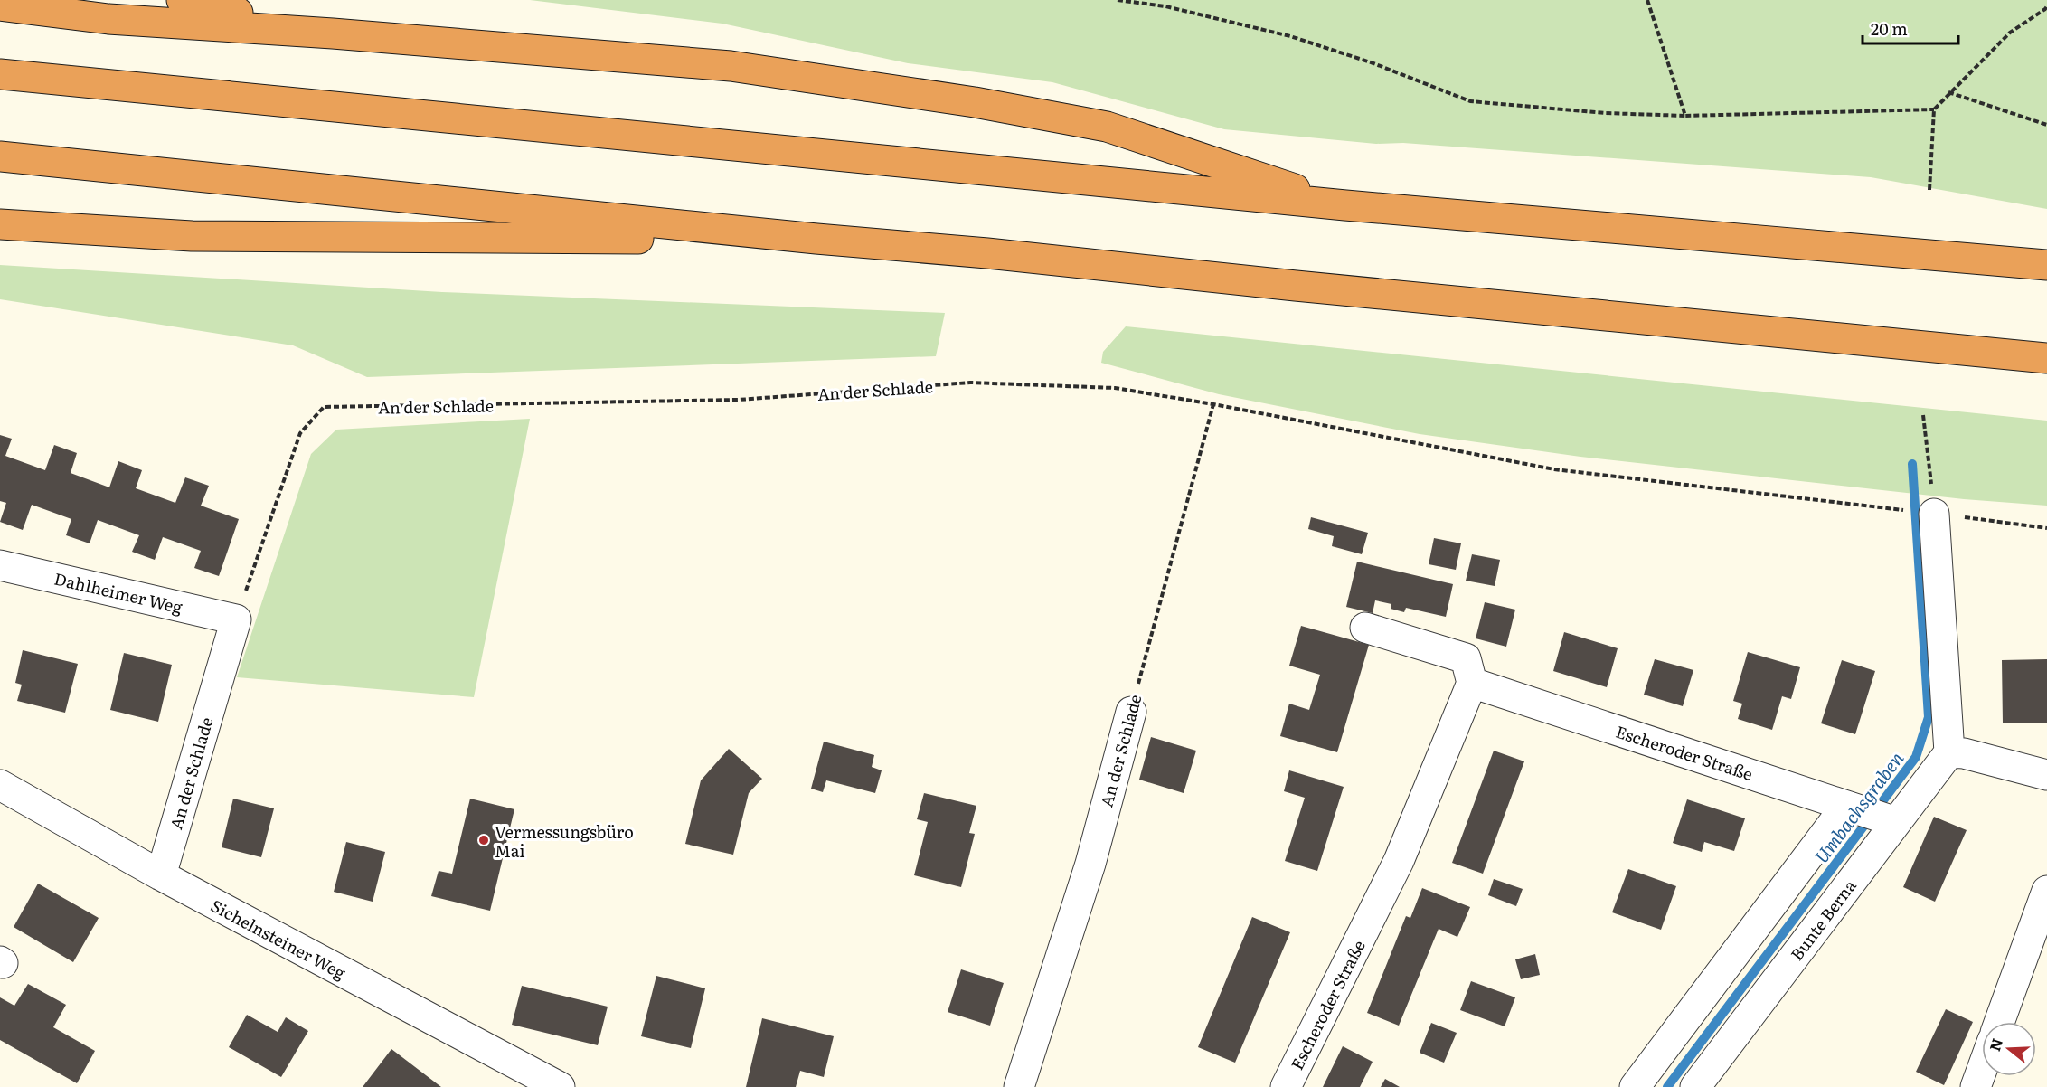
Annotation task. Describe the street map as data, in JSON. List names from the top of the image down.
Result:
{
  "streets": {
    "street": [
      "An der Schlade",
      "Dahlheimer Weg",
      "Escheroder Straße",
      "Bunte Berna",
      "Sichelnsteiner Weg"
    ]
  },
  "crossings": [
    ["An der Schlade", "Dahlheimer Weg"],
    ["An der Schlade", "Sichelnsteiner Weg"],
    ["Escheroder Straße", "Bunte Berna"]
  ],
  "water": ["Umbachsgraben"],
  "places": ["Vermessungsbüro Mai"],
  "scale_bar": "20 m",
  "north": "left"
}
